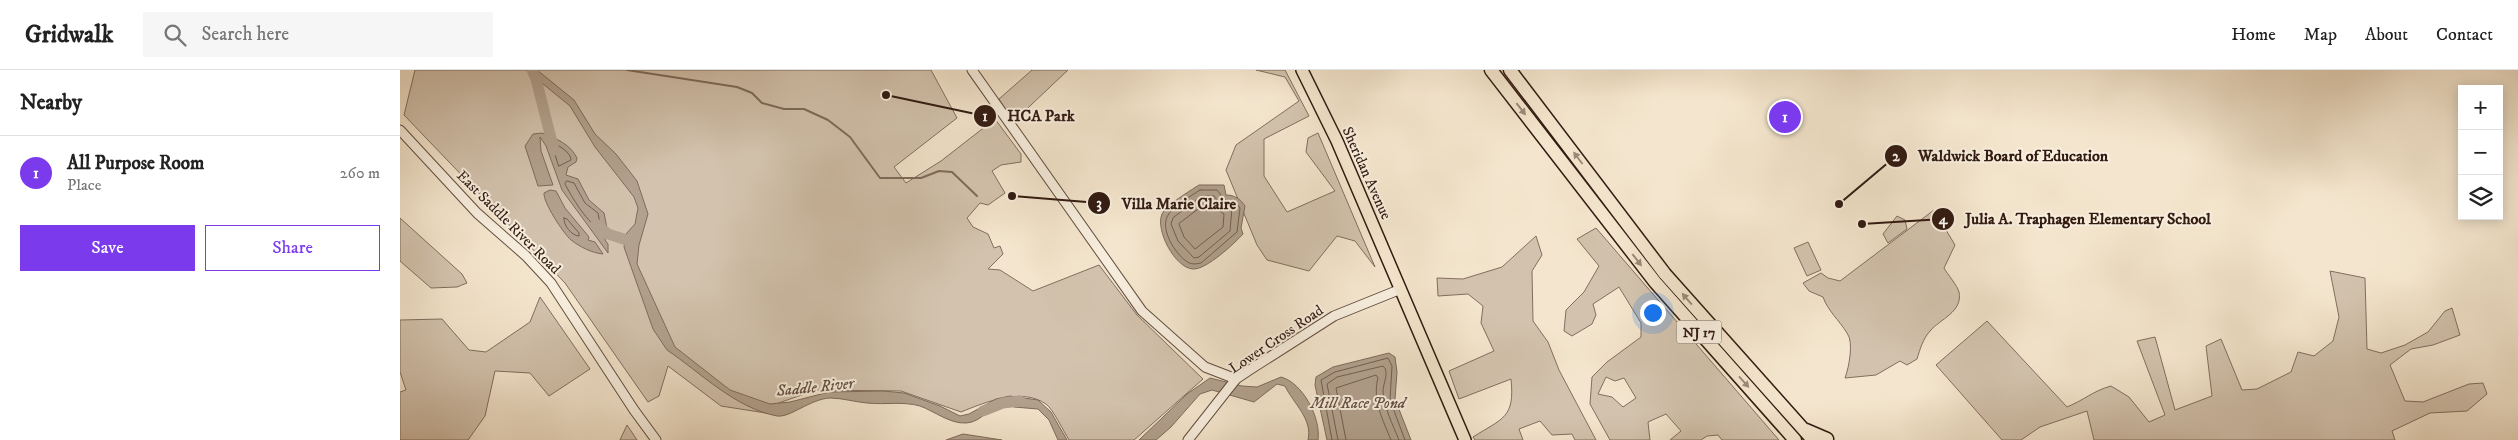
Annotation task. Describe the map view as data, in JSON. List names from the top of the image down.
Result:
{
  "streets": {
    "highway": ["NJ 17"],
    "main road": ["Sheridan Avenue"],
    "street": ["East Saddle River Road", "Lower Cross Road"]
  },
  "crossings": [
    ["Sheridan Avenue", "Lower Cross Road"]
  ],
  "water": ["Saddle River", "Mill Race Pond"],
  "places": [
    "HCA Park",
    "Villa Marie Claire",
    "Waldwick Board of Education",
    "Julia A. Traphagen Elementary School"
  ],
  "page": {
    "header": "Gridwalk",
    "search": "Search here",
    "nav": [
      "Home",
      "Map",
      "About",
      "Contact"
    ],
    "heading": "Nearby",
    "map_buttons": ["+", "−"],
    "pins": "1",
    "list": [
      {
        "mark": "1",
        "name": "All Purpose Room",
        "note": "Place",
        "value": "260 m"
      }
    ],
    "buttons": ["Save", "Share"]
  }
}
